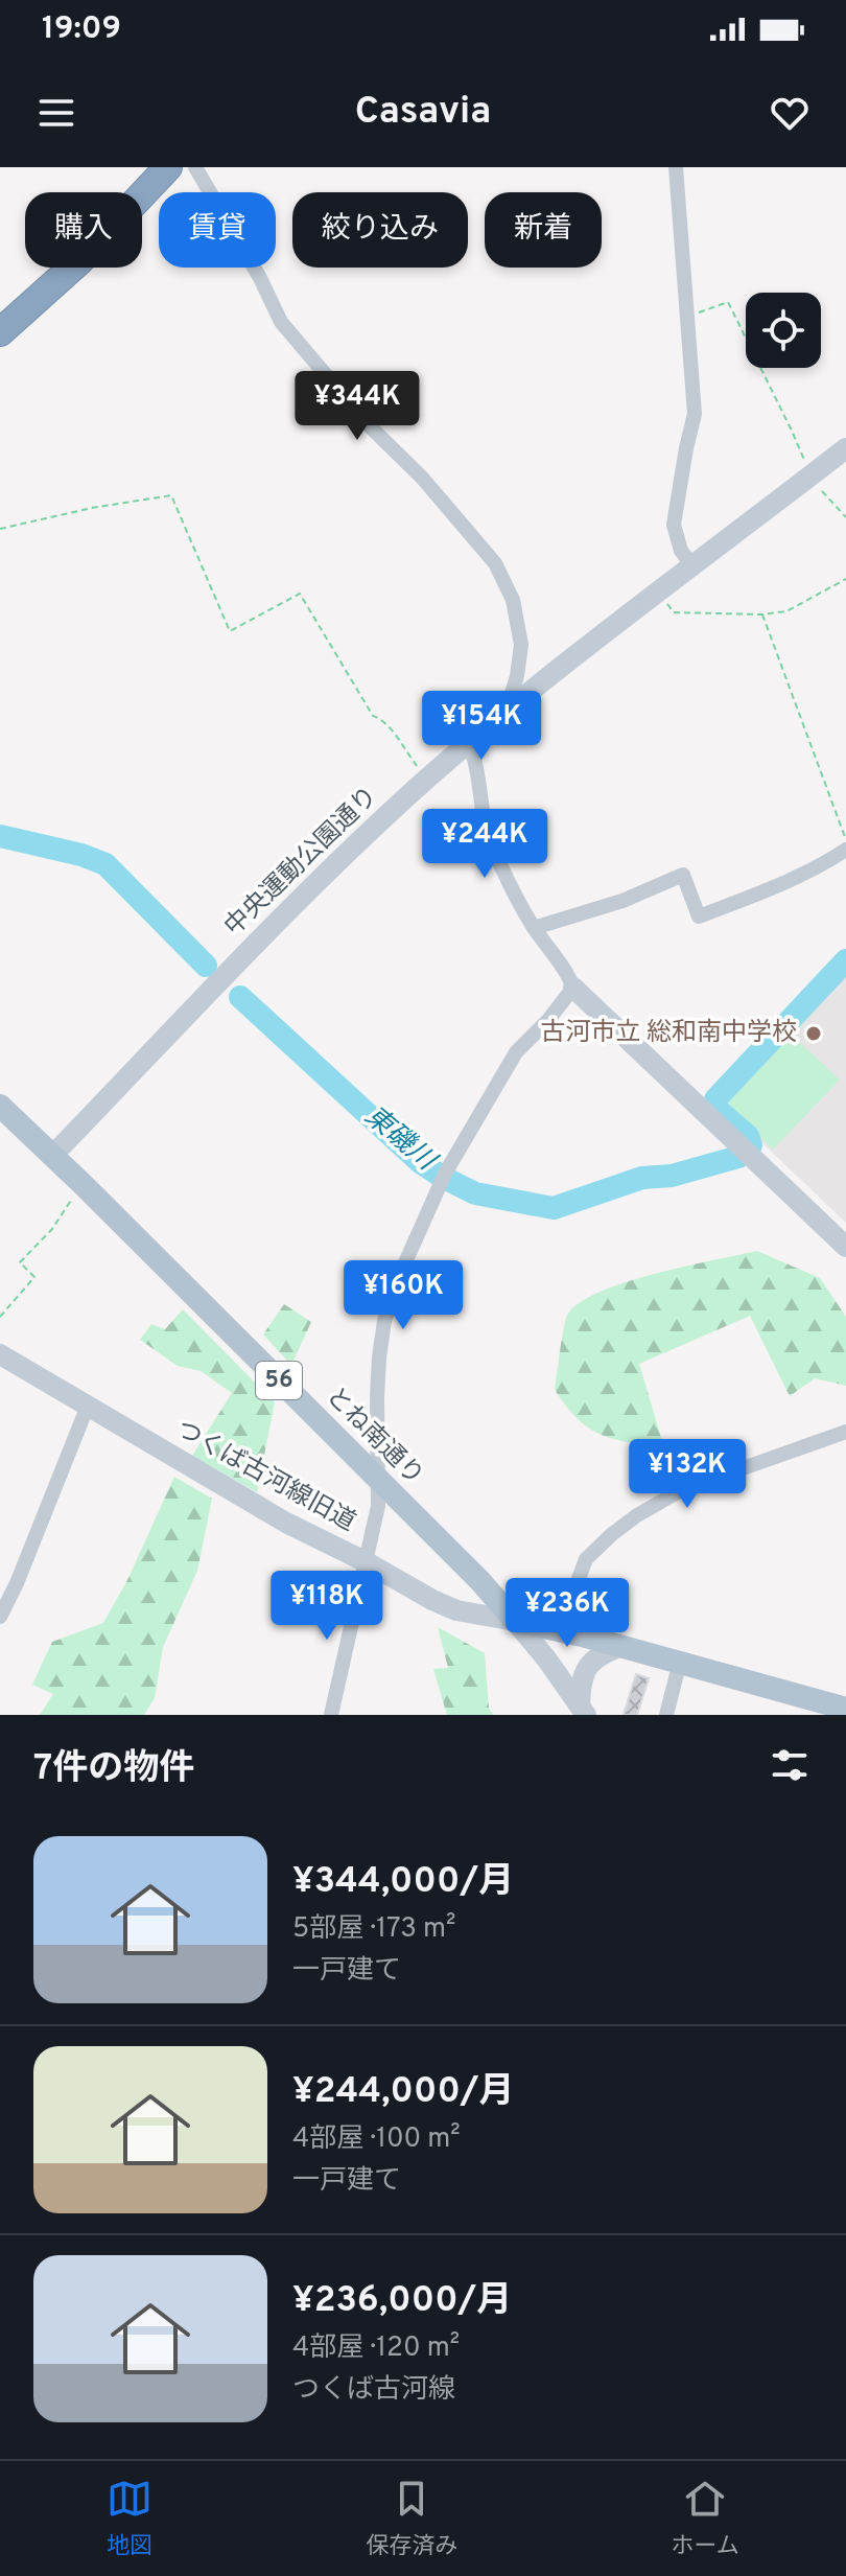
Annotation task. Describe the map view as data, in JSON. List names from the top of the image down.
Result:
{
  "streets": {
    "main road": ["56", "とね南通り"],
    "street": ["中央運動公園通り", "つくば古河線旧道"]
  },
  "crossings": [
    ["中央運動公園通り", "とね南通り"],
    ["とね南通り", "つくば古河線旧道"]
  ],
  "water": ["東磯川"],
  "places": ["古河市立 総和南中学校"],
  "page": {
    "status": "19:09",
    "header": "Casavia",
    "chip": [
      "購入",
      "賃貸",
      "絞り込み",
      "新着"
    ],
    "price": [
      "¥344K",
      "¥154K",
      "¥244K",
      "¥160K",
      "¥132K",
      "¥118K",
      "¥236K"
    ],
    "heading": "7件の物件",
    "list": [
      {
        "name": "¥344,000/月",
        "note": "5部屋 · 173 m² · 一戸建て"
      },
      {
        "name": "¥244,000/月",
        "note": "4部屋 · 100 m² · 一戸建て"
      },
      {
        "name": "¥236,000/月",
        "note": "4部屋 · 120 m² · つくば古河線"
      }
    ],
    "tabs": ["地図", "保存済み", "ホーム"]
  }
}
